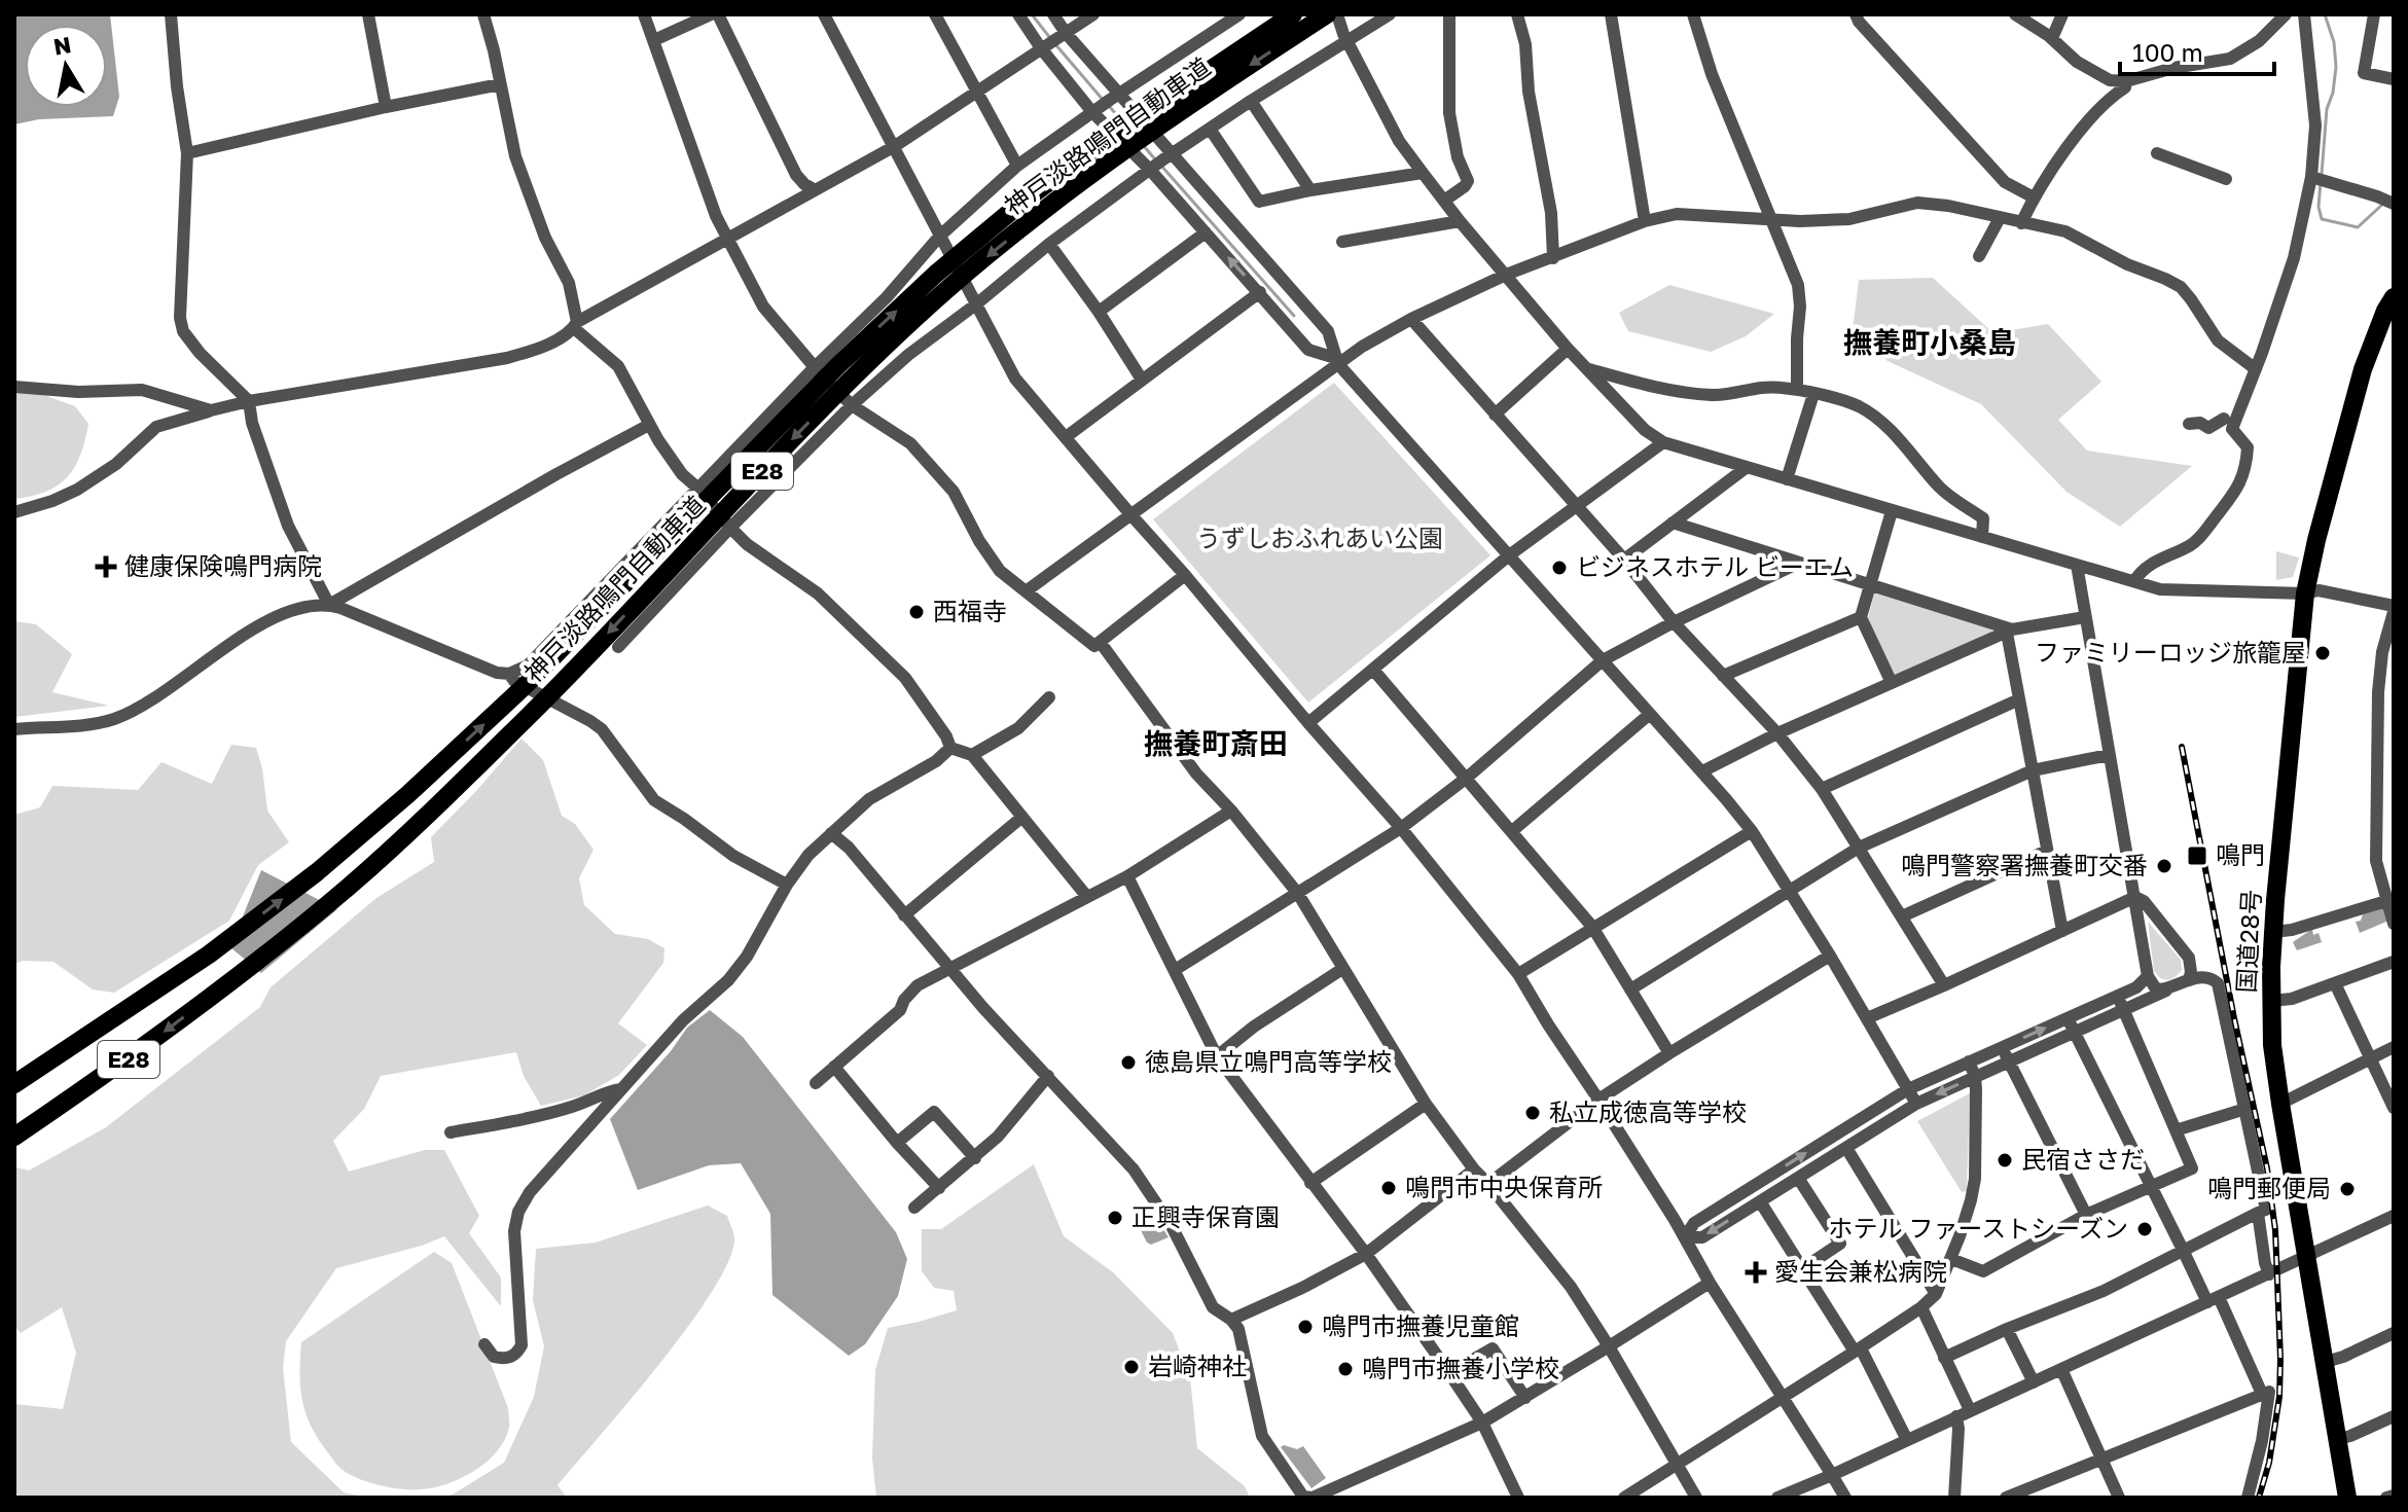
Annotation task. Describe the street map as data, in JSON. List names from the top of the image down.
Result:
{
  "streets": {
    "highway": ["神戸淡路鳴門自動車道", "E28", "国道28号"]
  },
  "districts": ["撫養町小桑島", "撫養町斎田"],
  "parks": ["うずしおふれあい公園"],
  "places": {
    "health": ["健康保険鳴門病院", "愛生会兼松病院"],
    "other": [
      "ビジネスホテル ビーエム",
      "西福寺",
      "ファミリーロッジ旅籠屋",
      "鳴門警察署撫養町交番",
      "徳島県立鳴門高等学校",
      "私立成徳高等学校",
      "民宿ささだ",
      "鳴門市中央保育所",
      "鳴門郵便局",
      "正興寺保育園",
      "ホテル ファーストシーズン",
      "鳴門市撫養児童館",
      "岩崎神社",
      "鳴門市撫養小学校"
    ],
    "transit": ["鳴門"]
  },
  "scale_bar": "100 m",
  "north": "top"
}
